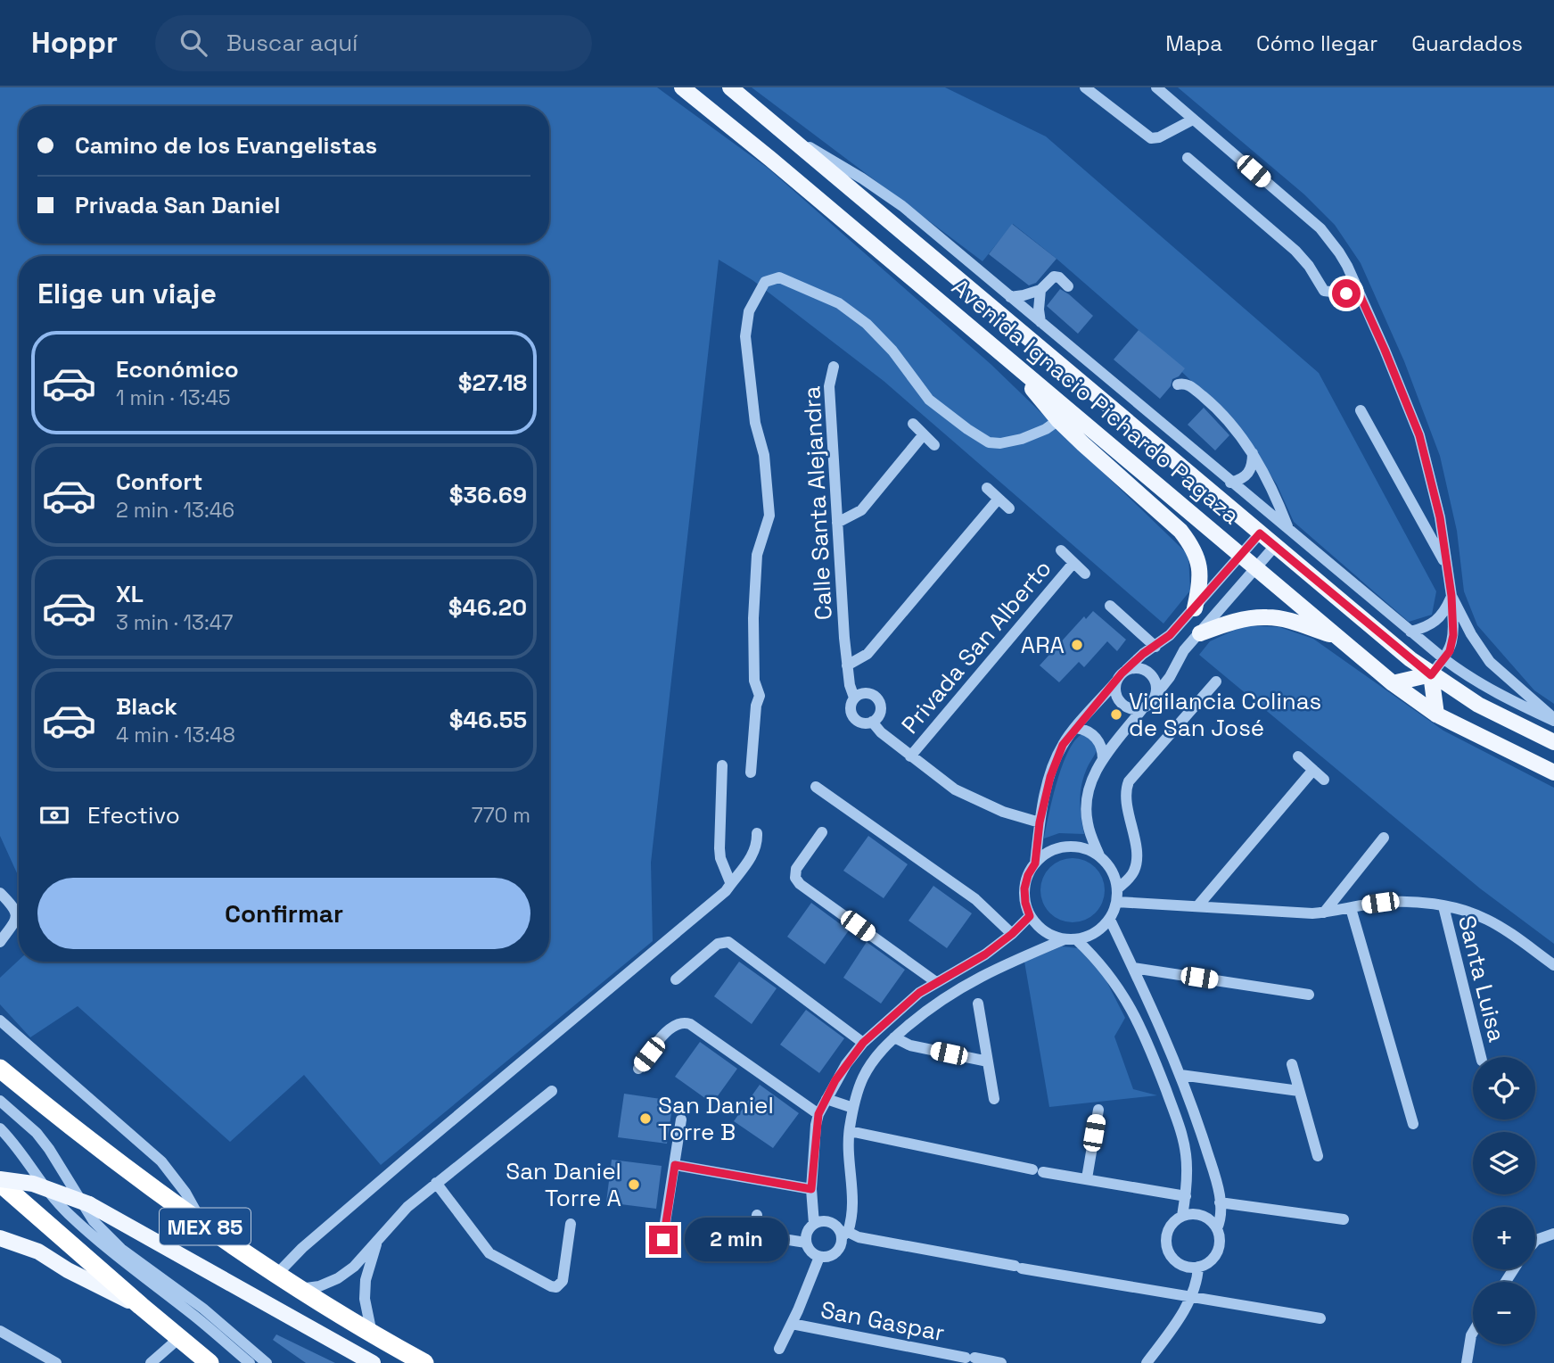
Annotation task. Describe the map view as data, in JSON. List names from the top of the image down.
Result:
{
  "streets": {
    "highway": ["MEX 85"],
    "main road": ["Avenida Ignacio Pichardo Pagaza"],
    "street": [
      "Calle Santa Alejandra",
      "Privada San Alberto",
      "Santa Luisa",
      "San Gaspar"
    ]
  },
  "places": [
    "ARA",
    "Vigilancia Colinas de San José",
    "San Daniel Torre B",
    "San Daniel Torre A"
  ],
  "page": {
    "header": "Hoppr",
    "search": "Buscar aquí",
    "nav": ["Mapa", "Cómo llegar", "Guardados"],
    "banner": ["Camino de los Evangelistas", "Privada San Daniel"],
    "heading": "Elige un viaje",
    "list": [
      {
        "name": "Económico",
        "note": "1 min · 13:45",
        "value": "$27.18"
      },
      {
        "name": "Confort",
        "note": "2 min · 13:46",
        "value": "$36.69"
      },
      {
        "name": "XL",
        "note": "3 min · 13:47",
        "value": "$46.20"
      },
      {
        "name": "Black",
        "note": "4 min · 13:48",
        "value": "$46.55"
      }
    ],
    "pay": ["Efectivo", "770 m"],
    "buttons": "Confirmar",
    "map_buttons": ["+", "−"],
    "bubble": "2 min"
  }
}
